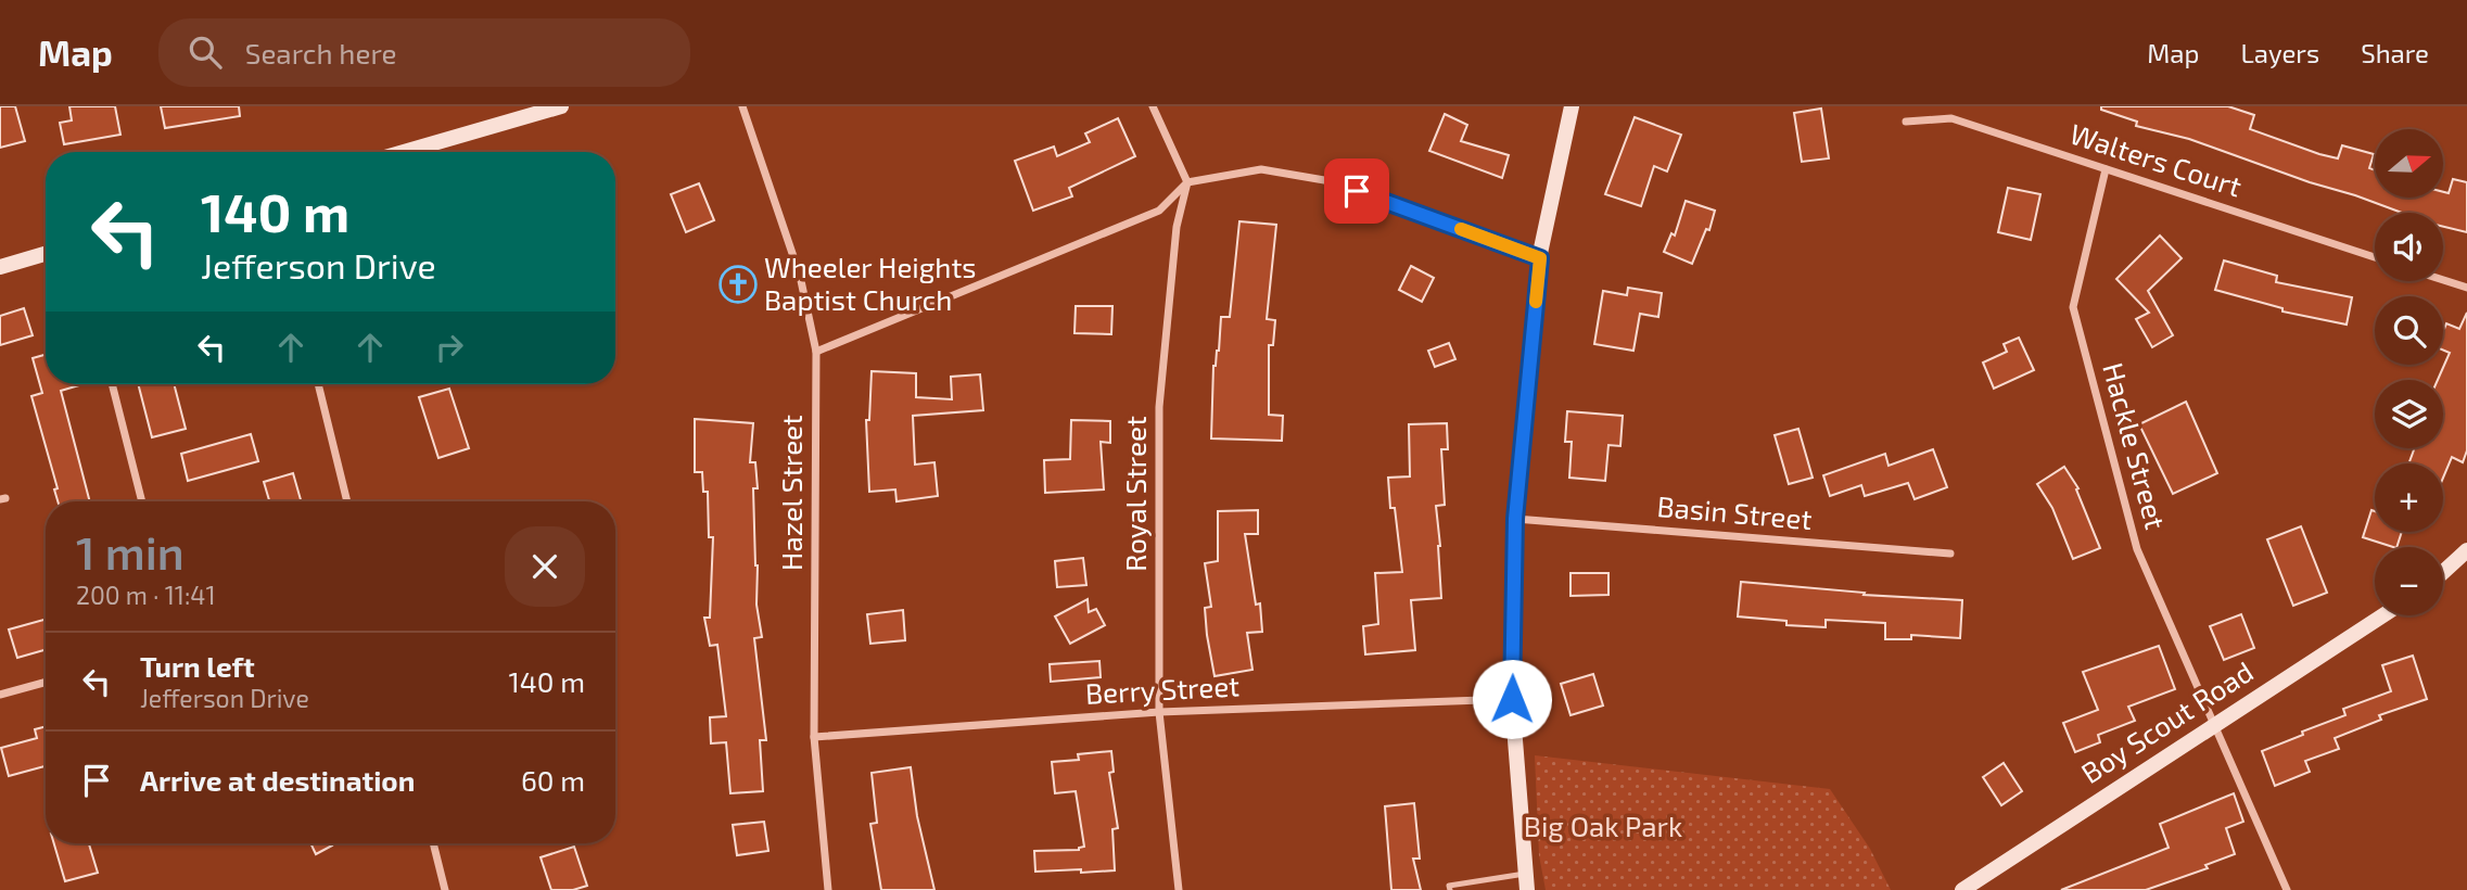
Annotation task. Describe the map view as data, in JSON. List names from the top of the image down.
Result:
{
  "streets": {
    "street": [
      "Walters Court",
      "Hackle Street",
      "Hazel Street",
      "Royal Street",
      "Basin Street",
      "Berry Street",
      "Boy Scout Road"
    ]
  },
  "crossings": [
    ["Walters Court", "Hackle Street"],
    ["Hackle Street", "Boy Scout Road"],
    ["Hazel Street", "Berry Street"],
    ["Royal Street", "Berry Street"]
  ],
  "parks": ["Big Oak Park"],
  "places": {
    "church": ["Wheeler Heights Baptist Church"]
  },
  "north": "right",
  "page": {
    "header": "Map",
    "search": "Search here",
    "nav": ["Map", "Layers", "Share"],
    "map_buttons": ["+", "−"],
    "turn": ["140 m", "Jefferson Drive"],
    "heading": ["1 min", "200 m · 11:41"],
    "list": [
      {
        "name": "Turn left",
        "note": "Jefferson Drive",
        "value": "140 m"
      },
      {
        "name": "Arrive at destination",
        "value": "60 m"
      }
    ]
  }
}
